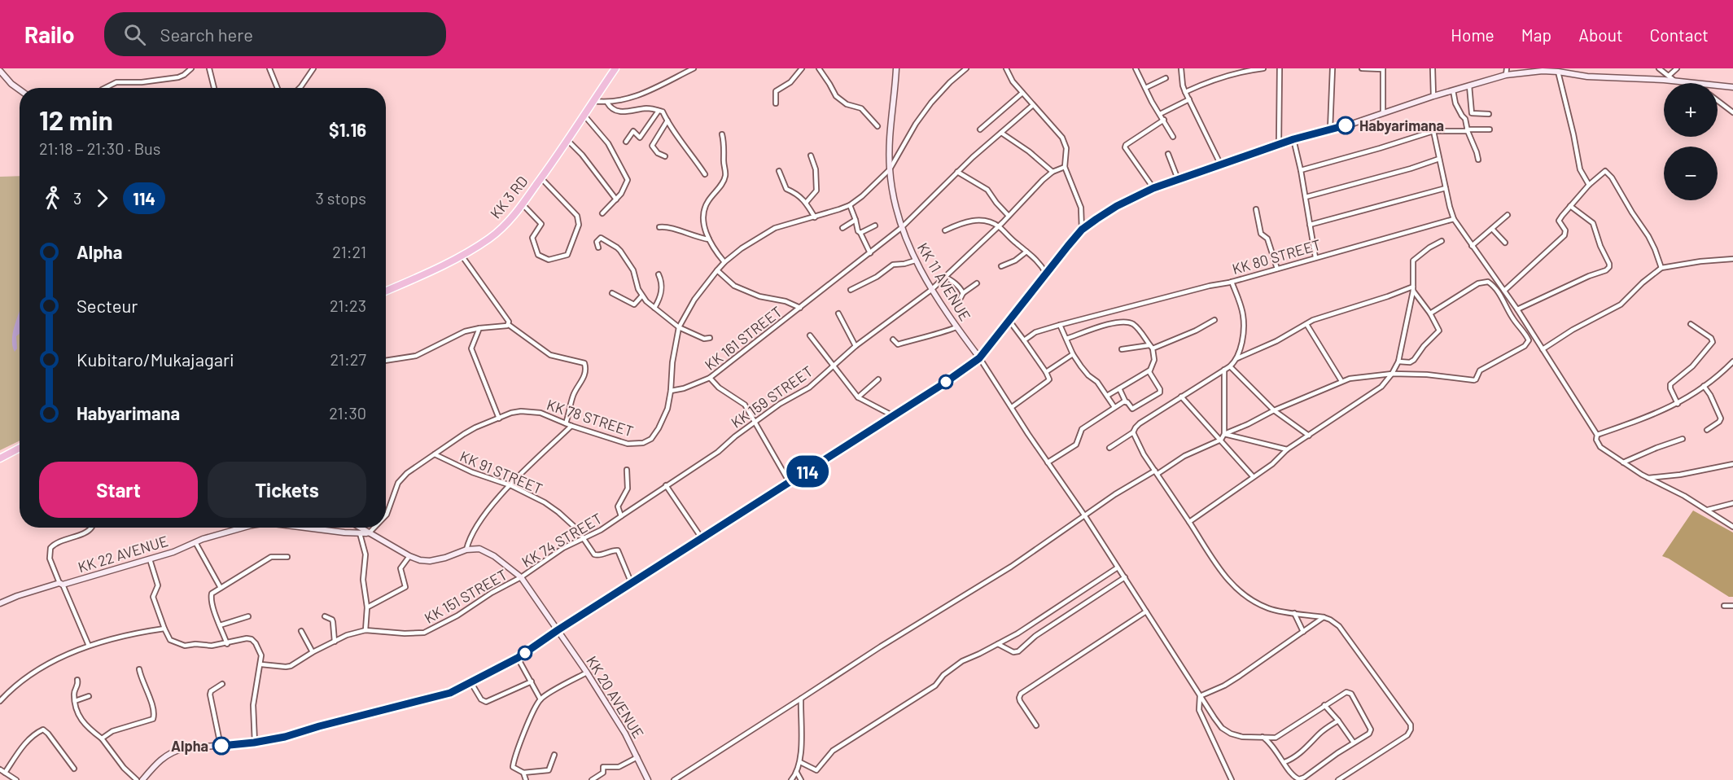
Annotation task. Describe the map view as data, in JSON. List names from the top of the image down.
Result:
{
  "streets": {
    "highway": ["KK 3 RD"],
    "main road": ["KK 11 AVENUE", "KK 22 AVENUE", "KK 20 AVENUE"],
    "street": [
      "KK 80 STREET",
      "KK 161 STREET",
      "KK 159 STREET",
      "KK 78 STREET",
      "KK 91 STREET",
      "KK 74 STREET",
      "KK 151 STREET"
    ]
  },
  "crossings": [
    ["KK 11 AVENUE", "KK 161 STREET"],
    ["KK 11 AVENUE", "KK 159 STREET"],
    ["KK 161 STREET", "KK 78 STREET"],
    ["KK 159 STREET", "KK 74 STREET"],
    ["KK 78 STREET", "KK 91 STREET"],
    ["KK 78 STREET", "KK 22 AVENUE"],
    ["KK 91 STREET", "KK 74 STREET"],
    ["KK 74 STREET", "KK 151 STREET"],
    ["KK 74 STREET", "KK 20 AVENUE"],
    ["KK 151 STREET", "KK 20 AVENUE"]
  ],
  "places": ["Habyarimana", "Alpha"],
  "lines": ["bus line 114"],
  "page": {
    "header": "Railo",
    "search": "Search here",
    "nav": [
      "Home",
      "Map",
      "About",
      "Contact"
    ],
    "on_map": "114",
    "map_buttons": ["+", "−"],
    "heading": ["12 min", "21:18 – 21:30 · Bus", "$1.16"],
    "legs": ["3", "114", "3 stops"],
    "list": [
      {
        "name": "Alpha",
        "value": "21:21"
      },
      {
        "name": "Secteur",
        "value": "21:23"
      },
      {
        "name": "Kubitaro/Mukajagari",
        "value": "21:27"
      },
      {
        "name": "Habyarimana",
        "value": "21:30"
      }
    ],
    "buttons": ["Start", "Tickets"]
  }
}
